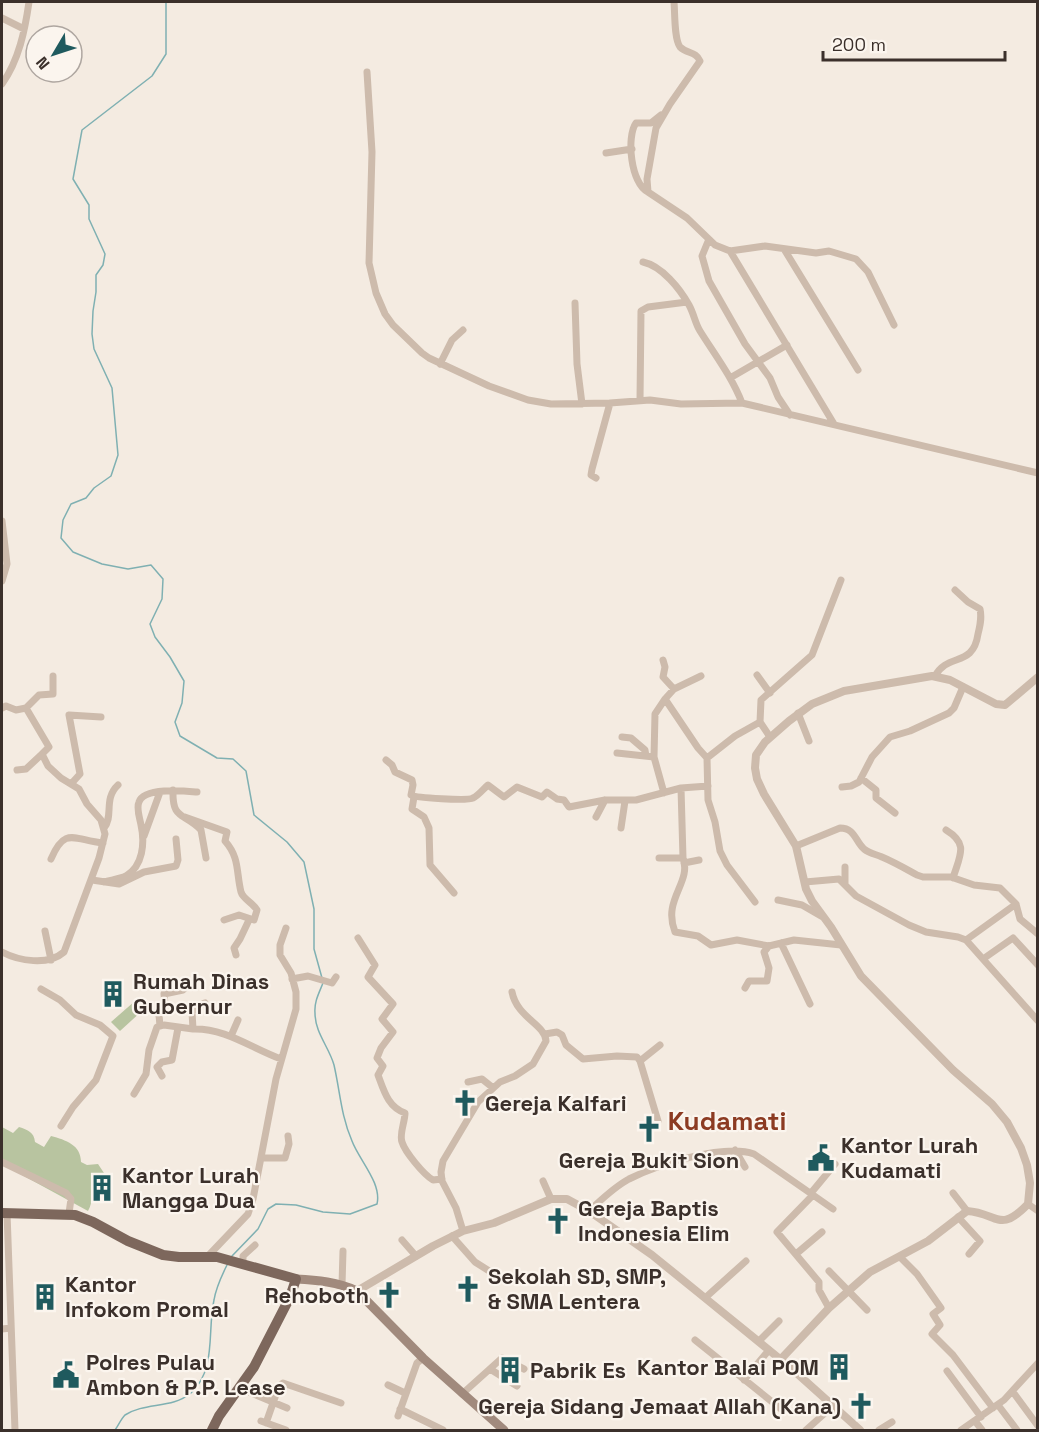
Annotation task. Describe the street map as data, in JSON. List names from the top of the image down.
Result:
{
  "districts": ["Kudamati"],
  "places": {
    "building": [
      "Rumah Dinas Gubernur",
      "Kantor Lurah Mangga Dua",
      "Kantor Infokom Promal",
      "Kantor Balai POM",
      "Pabrik Es"
    ],
    "church": [
      "Gereja Kalfari",
      "Gereja Bukit Sion",
      "Gereja Baptis Indonesia Elim",
      "Sekolah SD, SMP, & SMA Lentera",
      "Rehoboth",
      "Gereja Sidang Jemaat Allah (Kana)"
    ],
    "public building": ["Kantor Lurah Kudamati", "Polres Pulau Ambon & P.P. Lease"]
  },
  "scale_bar": "200 m",
  "north": "bottom left"
}
